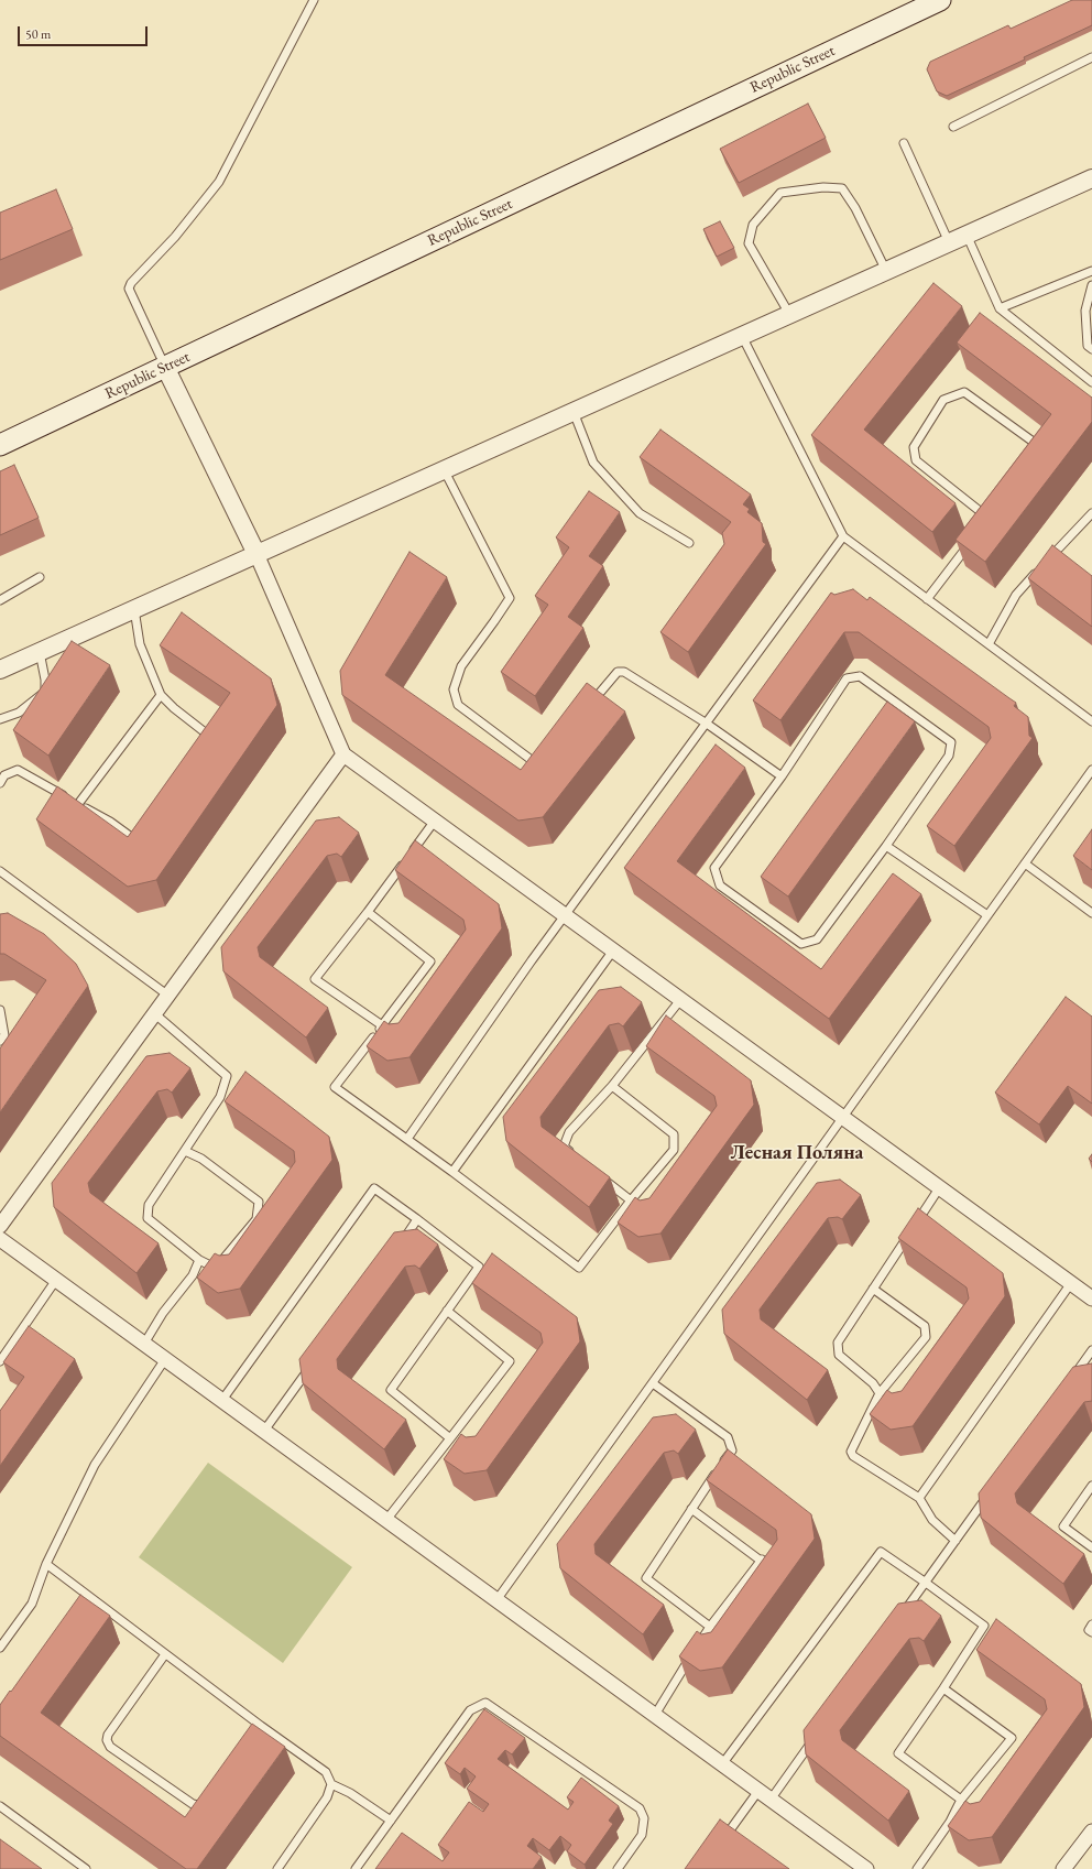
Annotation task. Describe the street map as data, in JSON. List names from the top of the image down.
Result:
{
  "streets": {
    "main road": ["Republic Street"]
  },
  "districts": ["Лесная Поляна"],
  "scale_bar": "50 m"
}
